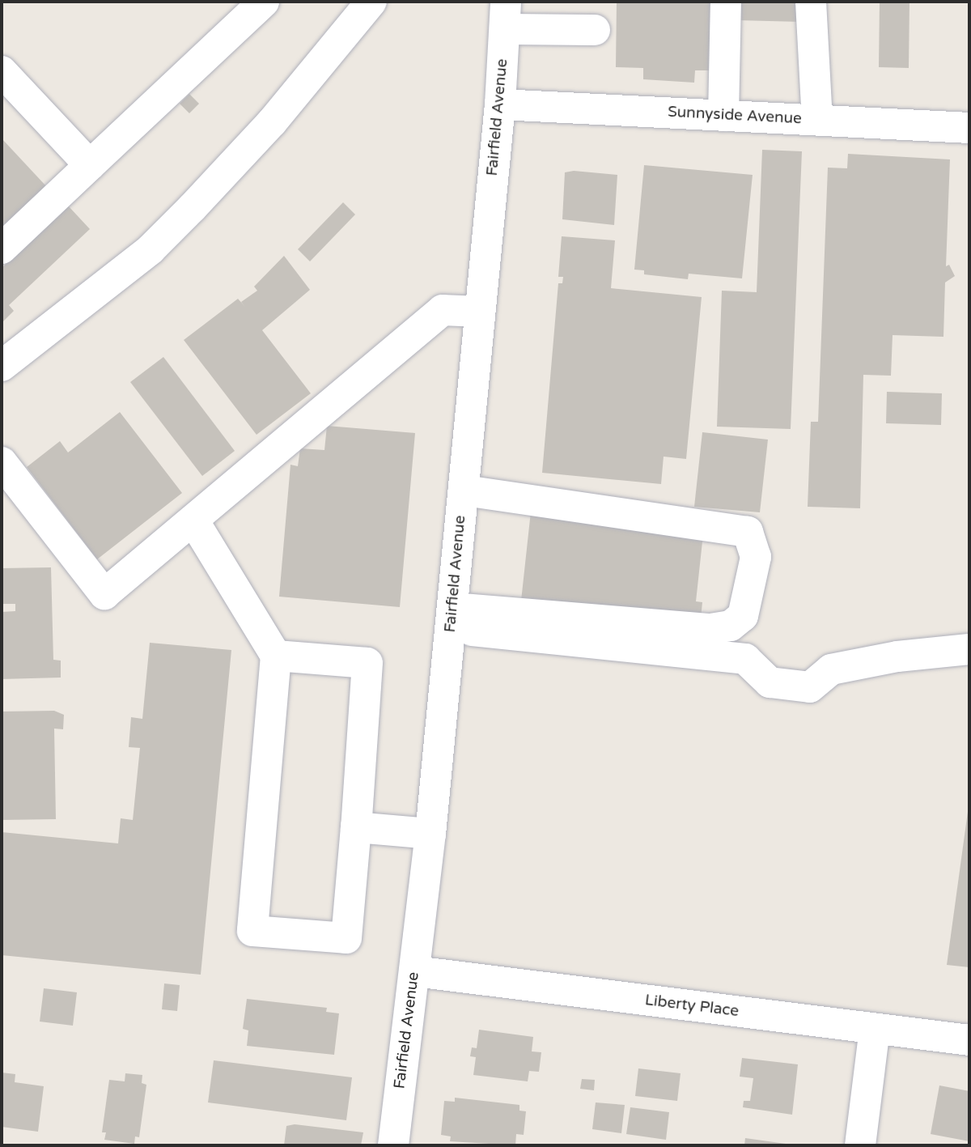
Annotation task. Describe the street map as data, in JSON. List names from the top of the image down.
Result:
{
  "streets": {
    "street": ["Sunnyside Avenue", "Fairfield Avenue", "Liberty Place"]
  },
  "crossings": [
    ["Sunnyside Avenue", "Fairfield Avenue"],
    ["Fairfield Avenue", "Liberty Place"]
  ]
}
